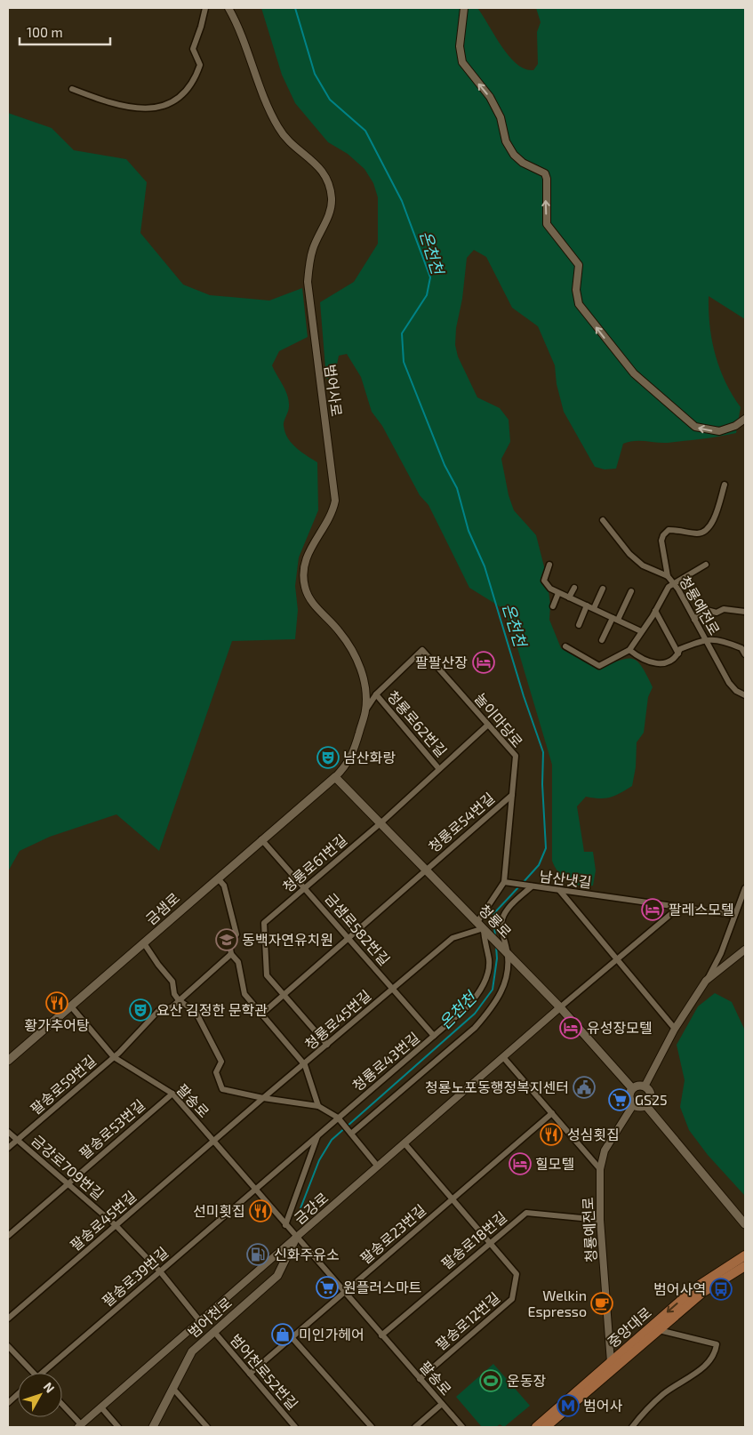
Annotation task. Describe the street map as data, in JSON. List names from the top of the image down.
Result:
{
  "streets": {
    "main road": [
      "금샘로",
      "청룡로",
      "범어천로",
      "중앙대로"
    ],
    "street": [
      "범어사로",
      "청룡예전로",
      "놀이마당로",
      "청룡로62번길",
      "청룡로54번길",
      "청룡로61번길",
      "남산냇길",
      "금샘로582번길",
      "청룡로45번길",
      "청룡로43번길",
      "팔송로59번길",
      "팔송로",
      "팔송로53번길",
      "금강로709번길",
      "금강로",
      "팔송로45번길",
      "팔송로23번길",
      "팔송로18번길",
      "팔송로39번길",
      "팔송로12번길",
      "범어천로52번길"
    ]
  },
  "crossings": [
    ["범어사로", "놀이마당로"],
    ["범어사로", "금샘로"],
    ["범어사로", "청룡로"],
    ["청룡예전로", "청룡로"],
    ["청룡예전로", "팔송로18번길"],
    ["청룡예전로", "중앙대로"],
    ["놀이마당로", "청룡로62번길"],
    ["놀이마당로", "청룡로54번길"],
    ["놀이마당로", "청룡로"],
    ["놀이마당로", "청룡로45번길"],
    ["놀이마당로", "청룡로43번길"],
    ["청룡로62번길", "청룡로61번길"],
    ["청룡로62번길", "청룡로"],
    ["청룡로54번길", "청룡로61번길"],
    ["청룡로54번길", "청룡로"],
    ["청룡로54번길", "금샘로582번길"],
    ["청룡로61번길", "청룡로"],
    ["청룡로61번길", "금샘로582번길"],
    ["남산냇길", "청룡로"],
    ["금샘로", "청룡로"],
    ["금샘로", "금샘로582번길"],
    ["금샘로", "팔송로"],
    ["청룡로", "청룡로45번길"],
    ["청룡로", "청룡로43번길"],
    ["청룡로", "금강로"],
    ["금샘로582번길", "청룡로45번길"],
    ["금샘로582번길", "청룡로43번길"],
    ["청룡로45번길", "청룡로43번길"],
    ["청룡로45번길", "팔송로"],
    ["청룡로45번길", "팔송로45번길"],
    ["청룡로43번길", "팔송로"],
    ["청룡로43번길", "팔송로39번길"],
    ["팔송로59번길", "팔송로"],
    ["팔송로59번길", "금강로709번길"],
    ["팔송로", "팔송로53번길"],
    ["팔송로", "금강로"],
    ["팔송로", "팔송로45번길"],
    ["팔송로", "팔송로23번길"],
    ["팔송로", "팔송로18번길"],
    ["팔송로", "팔송로39번길"],
    ["팔송로", "범어천로"],
    ["팔송로", "팔송로12번길"],
    ["팔송로53번길", "금강로709번길"],
    ["금강로709번길", "금강로"],
    ["금강로709번길", "팔송로45번길"],
    ["금강로709번길", "팔송로39번길"],
    ["금강로", "범어천로"],
    ["팔송로23번길", "범어천로52번길"],
    ["팔송로18번길", "팔송로12번길"],
    ["범어천로", "범어천로52번길"]
  ],
  "water": ["온천천"],
  "places": {
    "hotel": [
      "팔팔산장",
      "팔레스모텔",
      "유성장모텔",
      "힐모텔"
    ],
    "theatre": ["남산화랑", "요산 김정한 문학관"],
    "school or university": ["동백자연유치원"],
    "restaurant": ["황가추어탕", "성심횟집", "선미횟집"],
    "public building": ["청룡노포동행정복지센터"],
    "supermarket": ["GS25", "원플러스마트"],
    "fuel station": ["신화주유소"],
    "bus stop": ["범어사역"],
    "cafe": ["Welkin Espresso"],
    "shop": ["미인가헤어"],
    "sports": ["운동장"],
    "metro station": ["범어사"]
  },
  "scale_bar": "100 m",
  "north": "top right"
}
